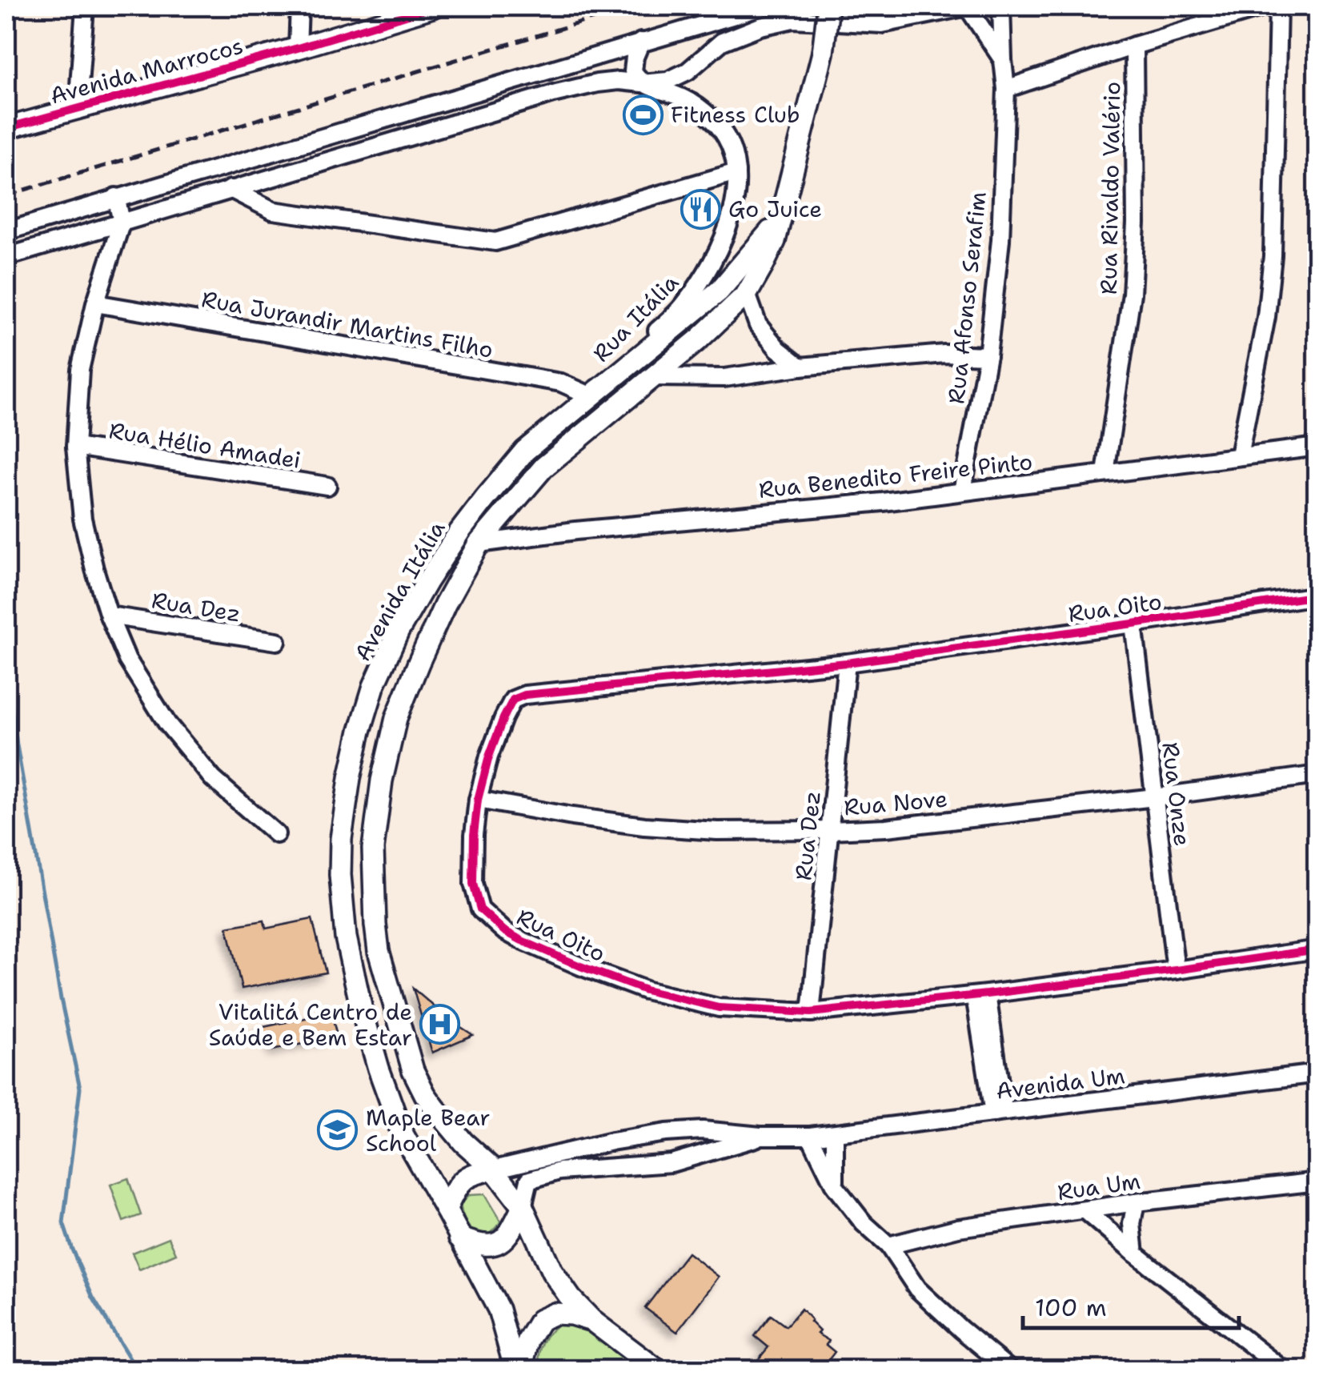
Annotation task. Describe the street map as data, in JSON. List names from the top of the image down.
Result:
{
  "streets": {
    "main road": ["Avenida Marrocos", "Avenida Itália"],
    "street": [
      "Rua Rivaldo Valério",
      "Rua Afonso Serafim",
      "Rua Itália",
      "Rua Jurandir Martins Filho",
      "Rua Hélio Amadei",
      "Rua Benedito Freire Pinto",
      "Rua Dez",
      "Rua Oito",
      "Rua Onze",
      "Rua Nove",
      "Avenida Um",
      "Rua Um"
    ]
  },
  "crossings": [
    ["Rua Rivaldo Valério", "Rua Benedito Freire Pinto"],
    ["Rua Afonso Serafim", "Rua Benedito Freire Pinto"],
    ["Rua Itália", "Rua Jurandir Martins Filho"],
    ["Rua Itália", "Avenida Itália"],
    ["Rua Jurandir Martins Filho", "Avenida Itália"],
    ["Rua Benedito Freire Pinto", "Avenida Itália"],
    ["Rua Dez", "Rua Oito"],
    ["Rua Dez", "Rua Nove"],
    ["Rua Oito", "Rua Onze"],
    ["Rua Oito", "Rua Nove"],
    ["Rua Onze", "Rua Nove"]
  ],
  "places": {
    "sports": ["Fitness Club"],
    "restaurant": ["Go Juice"],
    "hospital": ["Vitalitá Centro de Saúde e Bem Estar"],
    "school or university": ["Maple Bear School"]
  },
  "scale_bar": "100 m"
}
